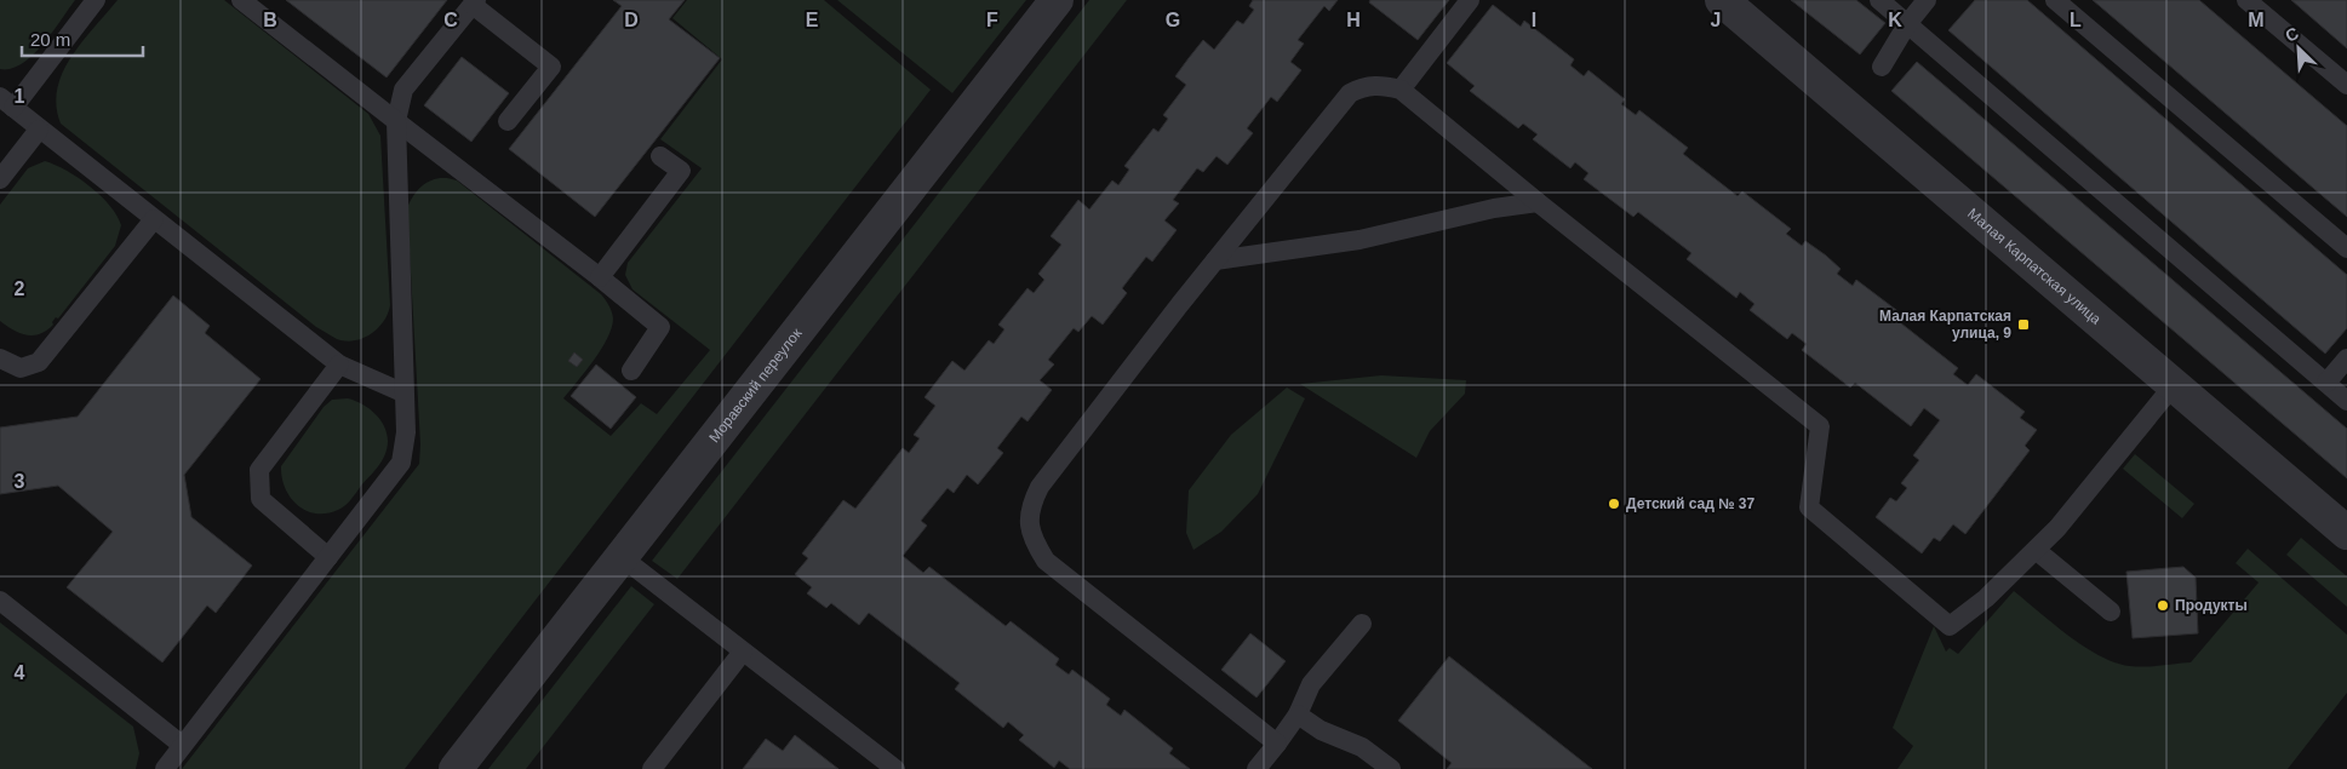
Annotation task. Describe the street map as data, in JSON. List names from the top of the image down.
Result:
{
  "streets": {
    "street": ["Малая Карпатская улица", "Моравский переулок"]
  },
  "places": {
    "transit": ["Малая Карпатская улица, 9"],
    "other": ["Детский сад № 37", "Продукты"]
  },
  "scale_bar": "20 m",
  "north": "top left",
  "grid": {
    "columns": [
      "B",
      "C",
      "D",
      "E",
      "F",
      "G",
      "H",
      "I",
      "J",
      "K",
      "L",
      "M"
    ],
    "rows": [
      "1",
      "2",
      "3",
      "4"
    ]
  }
}
